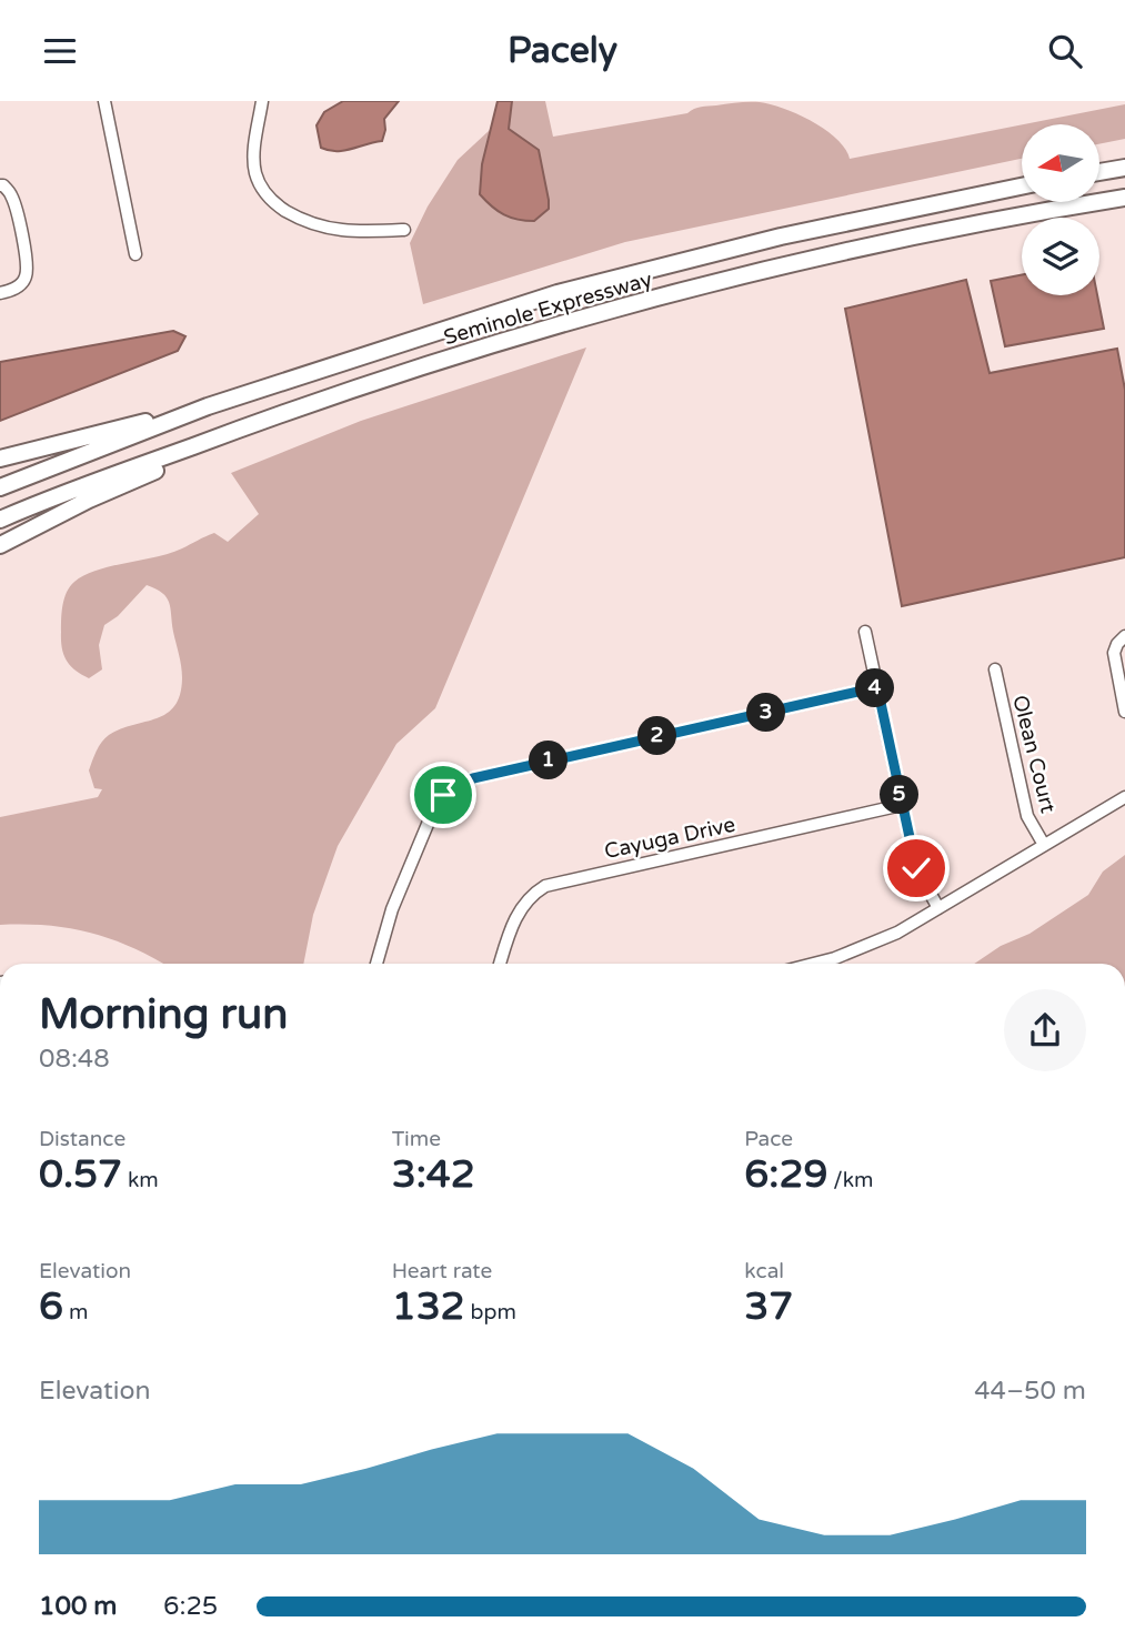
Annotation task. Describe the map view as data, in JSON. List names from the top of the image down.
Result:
{
  "streets": {
    "highway": ["Seminole Expressway"],
    "street": ["Olean Court", "Cayuga Drive"]
  },
  "north": "left",
  "page": {
    "header": "Pacely",
    "pins": [
      "4",
      "3",
      "2",
      "1",
      "5"
    ],
    "heading": ["Morning run", "08:48"],
    "stats": [
      ["Distance", "0.57 km"],
      ["Time", "3:42"],
      ["Pace", "6:29 /km"],
      ["Elevation", "6 m"],
      ["Heart rate", "132 bpm"],
      ["kcal", "37"]
    ],
    "chart": ["Elevation", "44–50 m"],
    "list": [
      {
        "name": "100 m",
        "note": "6:25"
      }
    ]
  }
}
